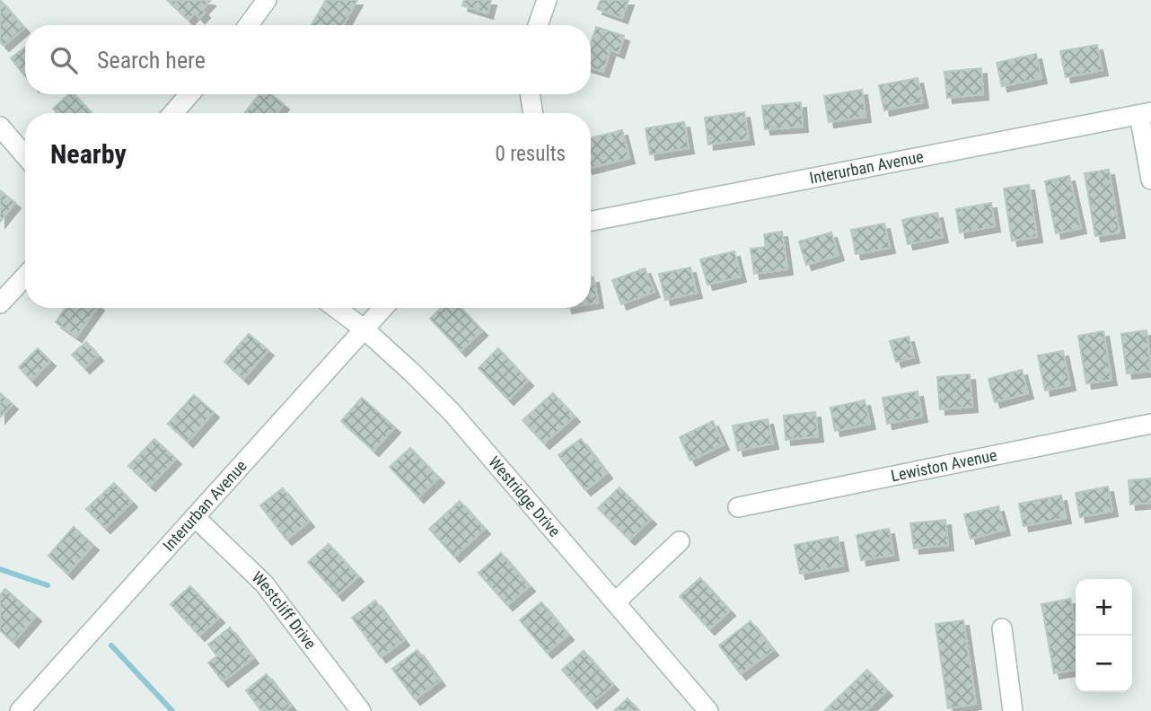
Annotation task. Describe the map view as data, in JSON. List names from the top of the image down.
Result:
{
  "streets": {
    "street": [
      "Interurban Avenue",
      "Lewiston Avenue",
      "Westridge Drive",
      "Westcliff Drive"
    ]
  },
  "crossings": [
    ["Interurban Avenue", "Westridge Drive"],
    ["Interurban Avenue", "Westcliff Drive"]
  ],
  "page": {
    "search": "Search here",
    "heading": ["Nearby", "0 results"],
    "map_buttons": ["+", "−"]
  }
}
